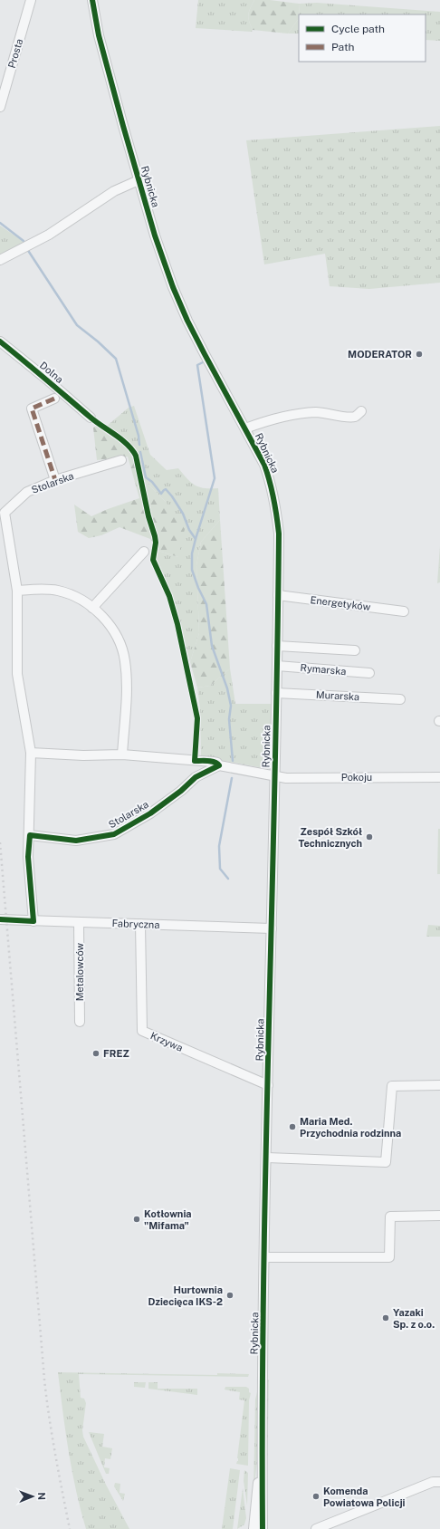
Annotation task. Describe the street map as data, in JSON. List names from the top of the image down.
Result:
{
  "streets": {
    "street": [
      "Prosta",
      "Rybnicka",
      "Dolna",
      "Stolarska",
      "Energetyków",
      "Rymarska",
      "Murarska",
      "Pokoju",
      "Fabryczna",
      "Metalowców",
      "Krzywa"
    ]
  },
  "crossings": [
    ["Rybnicka", "Energetyków"],
    ["Rybnicka", "Rymarska"],
    ["Rybnicka", "Murarska"],
    ["Rybnicka", "Pokoju"],
    ["Rybnicka", "Fabryczna"],
    ["Rybnicka", "Krzywa"],
    ["Stolarska", "Fabryczna"],
    ["Fabryczna", "Metalowców"],
    ["Fabryczna", "Krzywa"]
  ],
  "places": [
    "MODERATOR",
    "Zespół Szkół Technicznych",
    "FREZ",
    "Maria Med. Przychodnia rodzinna",
    "Kotłownia \"Mifama\"",
    "Hurtownia Dziecięca IKS-2",
    "Yazaki Sp. z o.o.",
    "Komenda Powiatowa Policji"
  ],
  "legend": ["Cycle path", "Path"],
  "north": "right"
}
